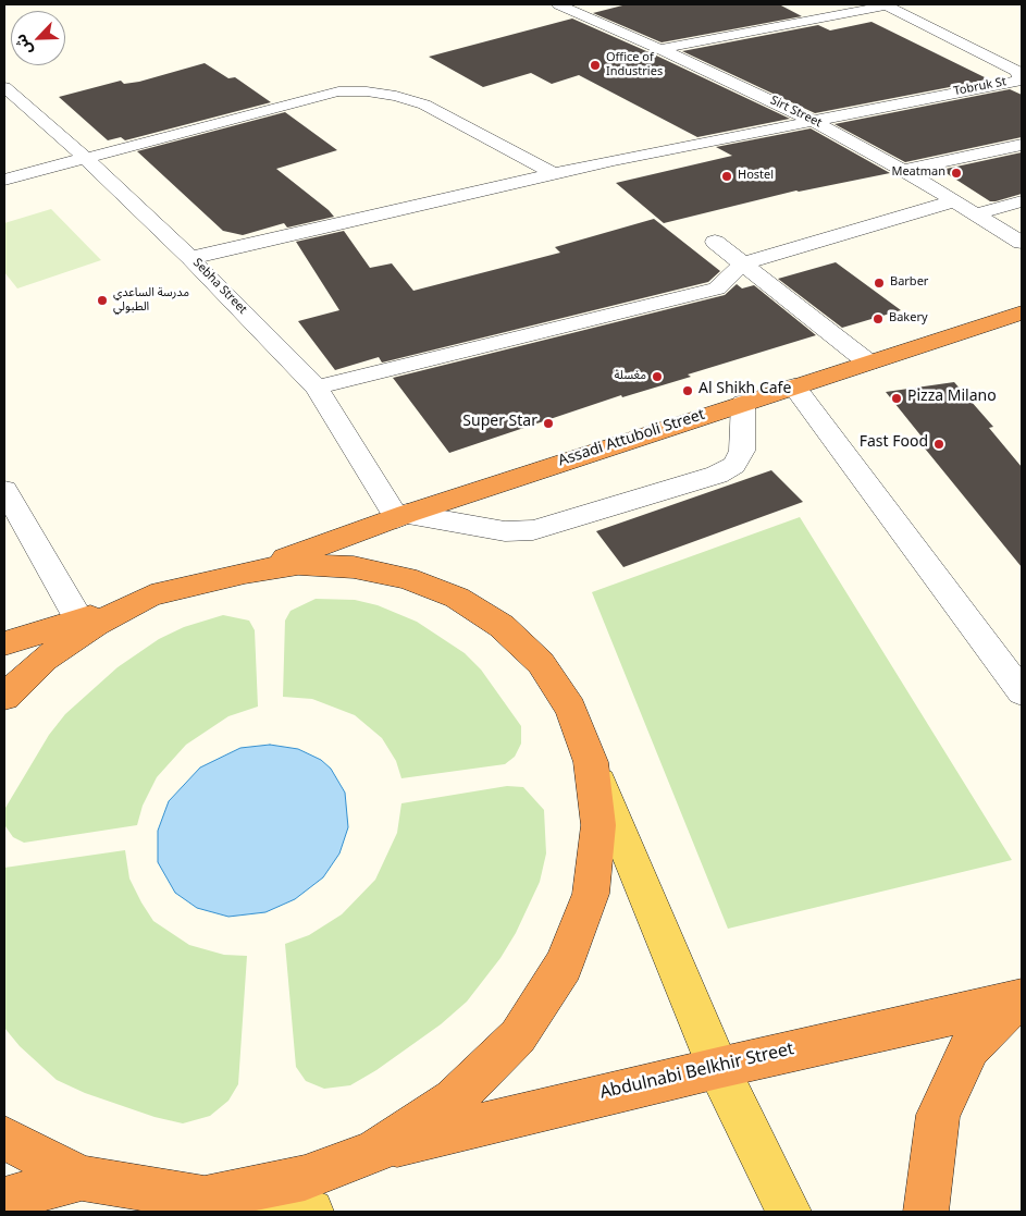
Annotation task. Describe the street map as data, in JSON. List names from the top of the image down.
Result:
{
  "streets": {
    "highway": ["Assadi Attuboli Street", "Abdulnabi Belkhir Street"],
    "street": ["Tobruk St", "Sirt Street", "Sebha Street"]
  },
  "crossings": [
    ["Tobruk St", "Sirt Street"],
    ["Sebha Street", "Assadi Attuboli Street"]
  ],
  "places": [
    "Office of Industries",
    "Meatman",
    "Hostel",
    "Barber",
    "مدرسة الساعدي الطبولي",
    "Bakery",
    "مغسلة",
    "Al Shikh Cafe",
    "Pizza Milano",
    "Super Star",
    "Fast Food"
  ],
  "north": "bottom left"
}
